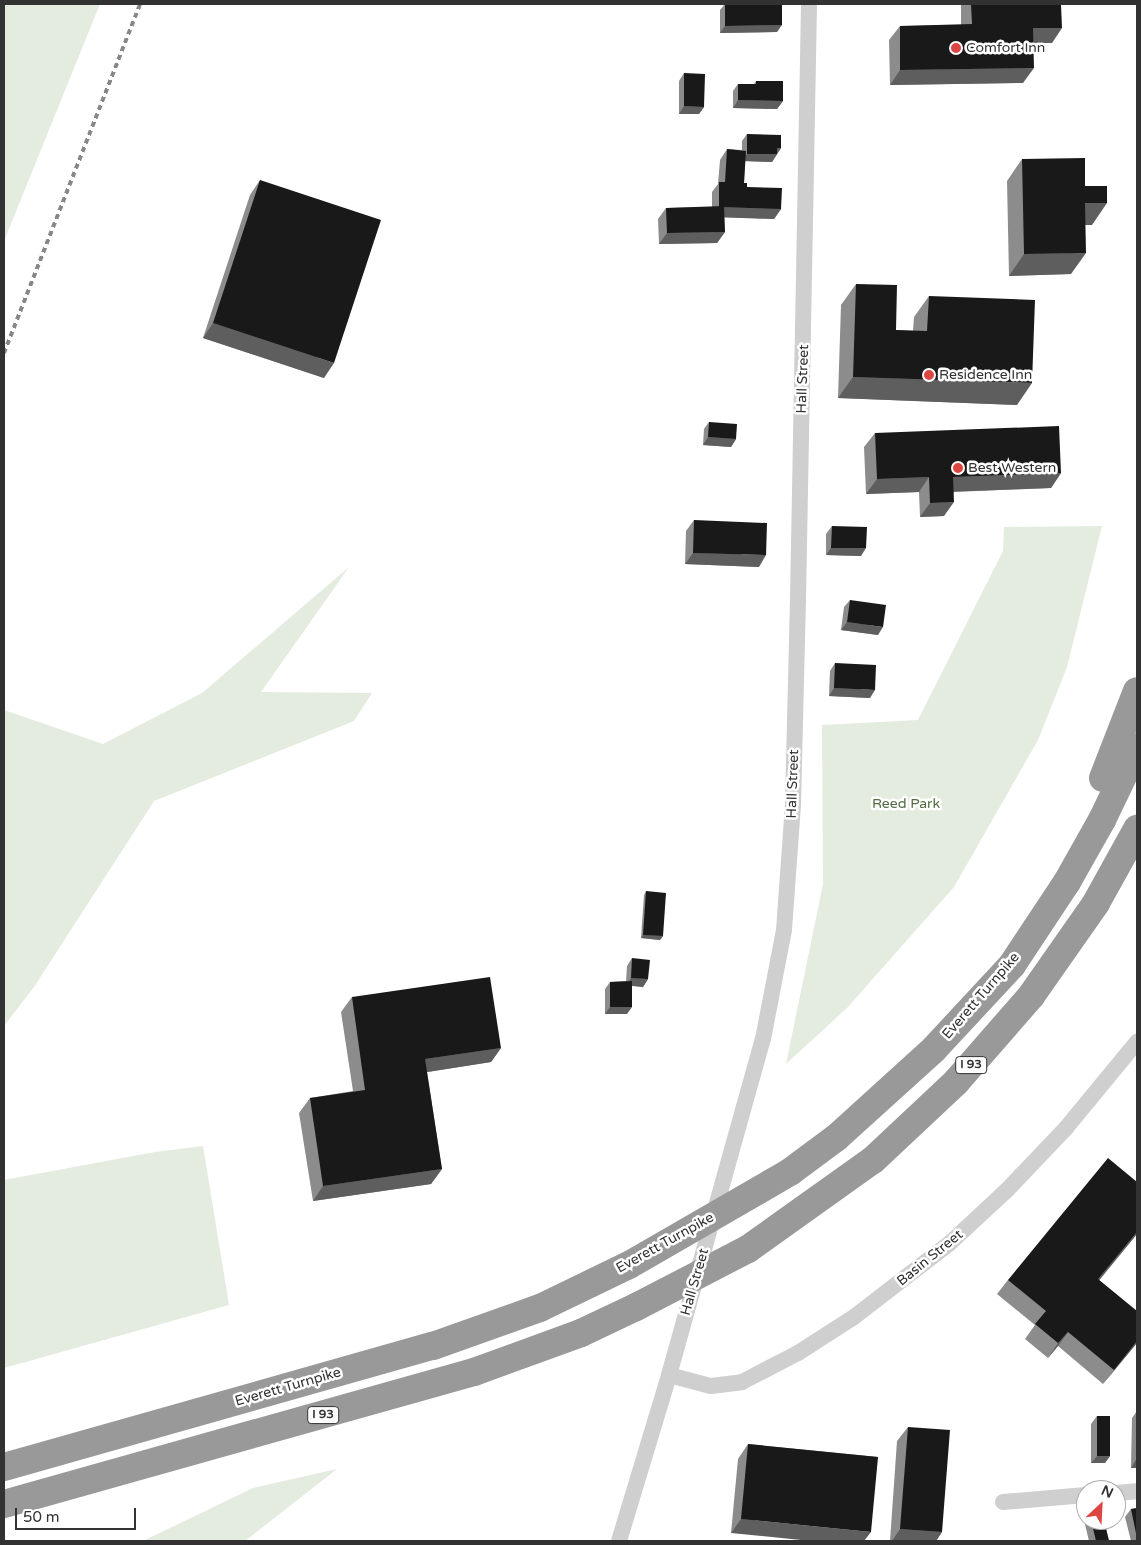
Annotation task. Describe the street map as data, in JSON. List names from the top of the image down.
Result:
{
  "streets": {
    "highway": ["Everett Turnpike", "I 93"],
    "street": ["Hall Street", "Basin Street"]
  },
  "crossings": [
    ["Hall Street", "Basin Street"]
  ],
  "parks": ["Reed Park"],
  "places": ["Comfort Inn", "Residence Inn", "Best Western"],
  "scale_bar": "50 m",
  "north": "top right"
}
